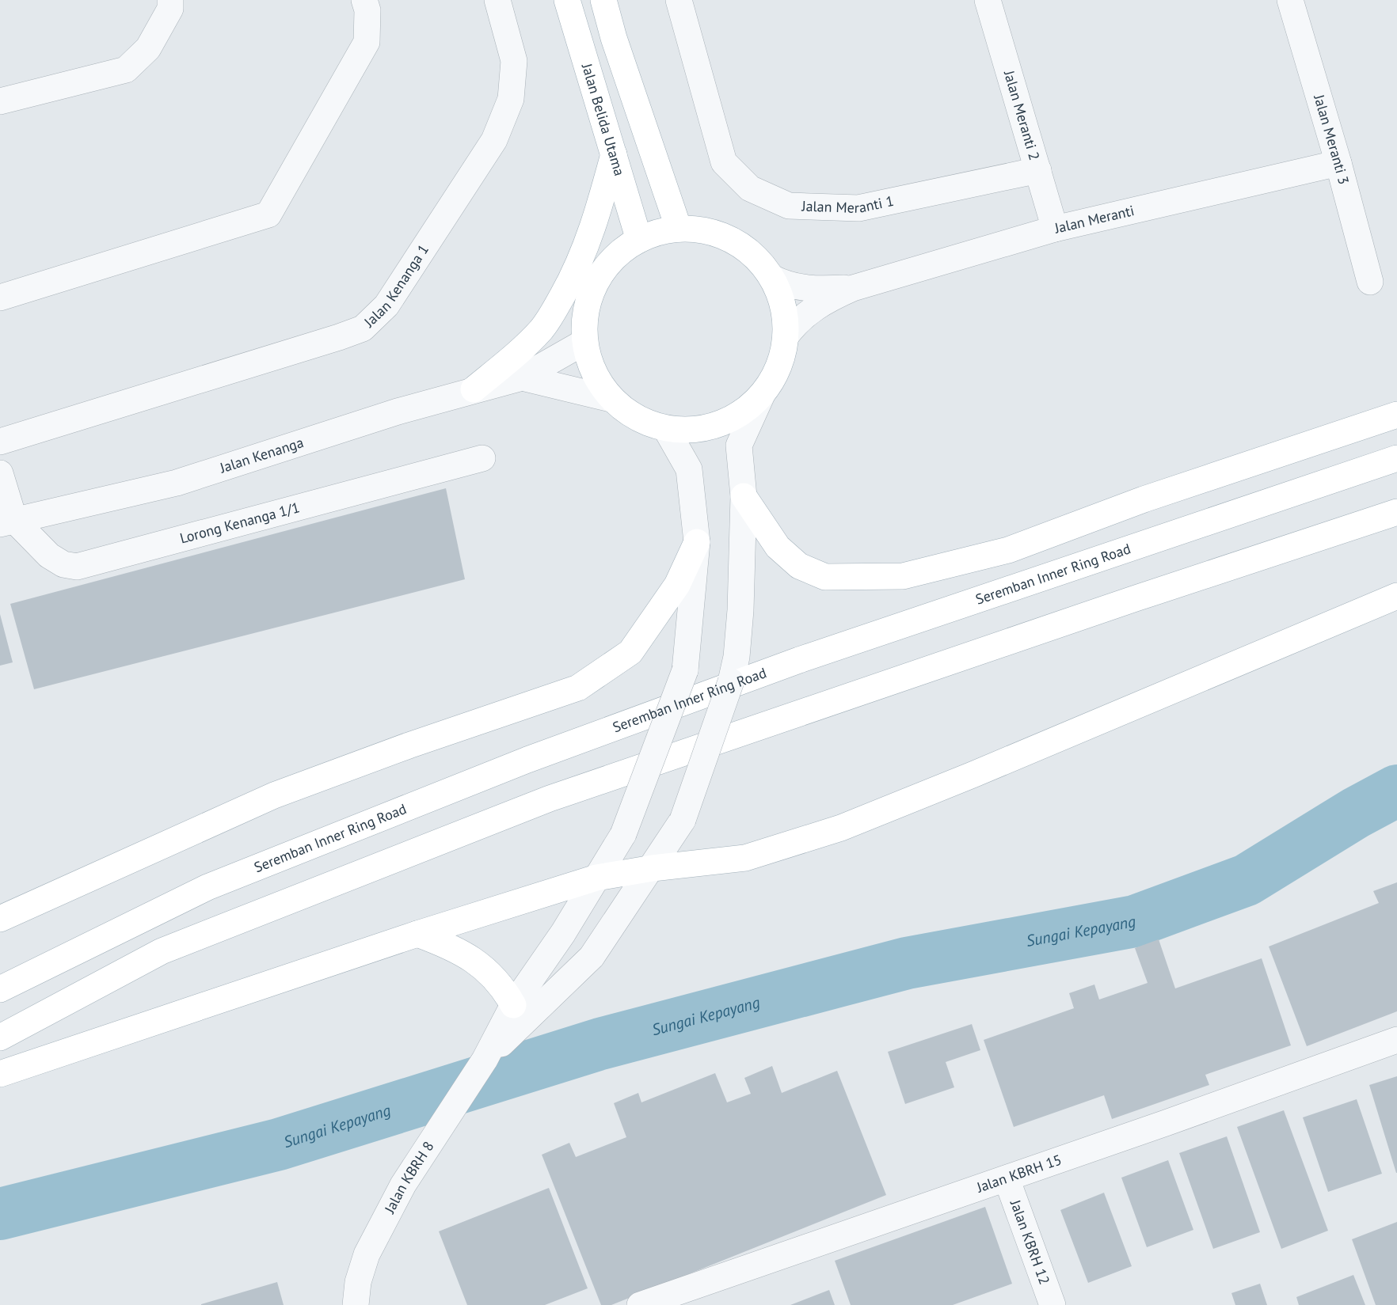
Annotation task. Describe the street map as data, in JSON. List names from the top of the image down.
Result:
{
  "streets": {
    "main road": ["Jalan Belida Utama", "Seremban Inner Ring Road"],
    "street": [
      "Jalan Meranti 2",
      "Jalan Meranti 3",
      "Jalan Meranti 1",
      "Jalan Meranti",
      "Jalan Kenanga 1",
      "Jalan Kenanga",
      "Lorong Kenanga 1/1",
      "Jalan KBRH 15",
      "Jalan KBRH 8",
      "Jalan KBRH 12"
    ]
  },
  "crossings": [
    ["Jalan Meranti 2", "Jalan Meranti 1"],
    ["Jalan Meranti 2", "Jalan Meranti"],
    ["Jalan Meranti 3", "Jalan Meranti"],
    ["Jalan Kenanga", "Lorong Kenanga 1/1"],
    ["Jalan KBRH 15", "Jalan KBRH 12"]
  ],
  "water": ["Sungai Kepayang"]
}
